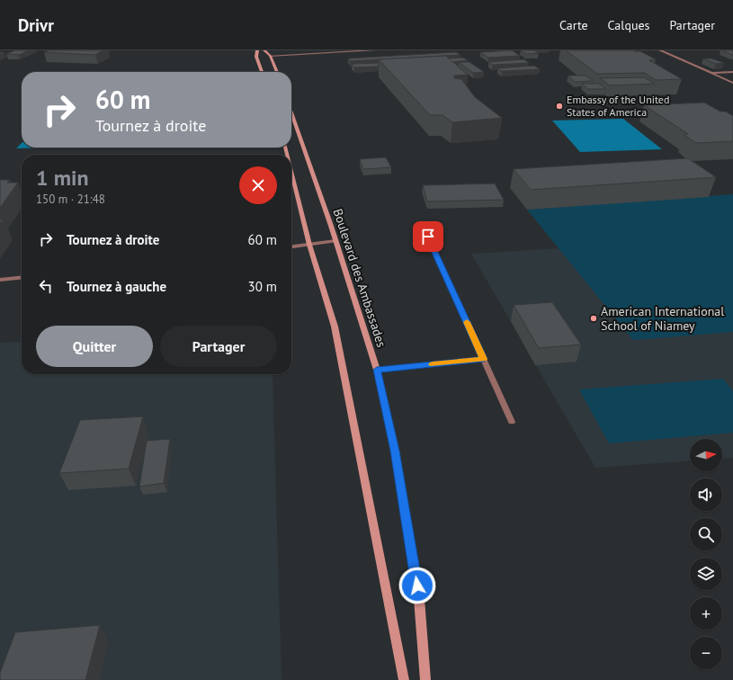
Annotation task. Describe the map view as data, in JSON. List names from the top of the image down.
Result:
{
  "streets": {
    "main road": ["Boulevard des Ambassades"]
  },
  "places": ["Embassy of the United States of America", "American International School of Niamey"],
  "north": "right",
  "page": {
    "header": "Drivr",
    "nav": ["Carte", "Calques", "Partager"],
    "turn": ["60 m", "Tournez à droite"],
    "heading": ["1 min", "150 m · 21:48"],
    "list": [
      {
        "name": "Tournez à droite",
        "value": "60 m"
      },
      {
        "name": "Tournez à gauche",
        "value": "30 m"
      }
    ],
    "buttons": ["Quitter", "Partager"],
    "map_buttons": ["+", "−"]
  }
}
